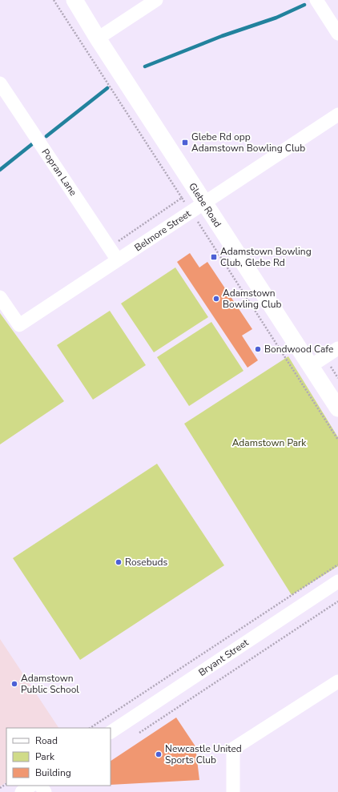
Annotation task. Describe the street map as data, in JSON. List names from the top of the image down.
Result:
{
  "streets": {
    "main road": ["Glebe Road"],
    "street": ["Popran Lane", "Belmore Street", "Bryant Street"]
  },
  "crossings": [
    ["Popran Lane", "Belmore Street"],
    ["Glebe Road", "Belmore Street"]
  ],
  "parks": ["Adamstown Park"],
  "places": {
    "transit": ["Glebe Rd opp Adamstown Bowling Club", "Adamstown Bowling Club, Glebe Rd"],
    "other": [
      "Adamstown Bowling Club",
      "Bondwood Cafe",
      "Rosebuds",
      "Adamstown Public School",
      "Newcastle United Sports Club"
    ]
  },
  "legend": ["Road", "Park", "Building"]
}
